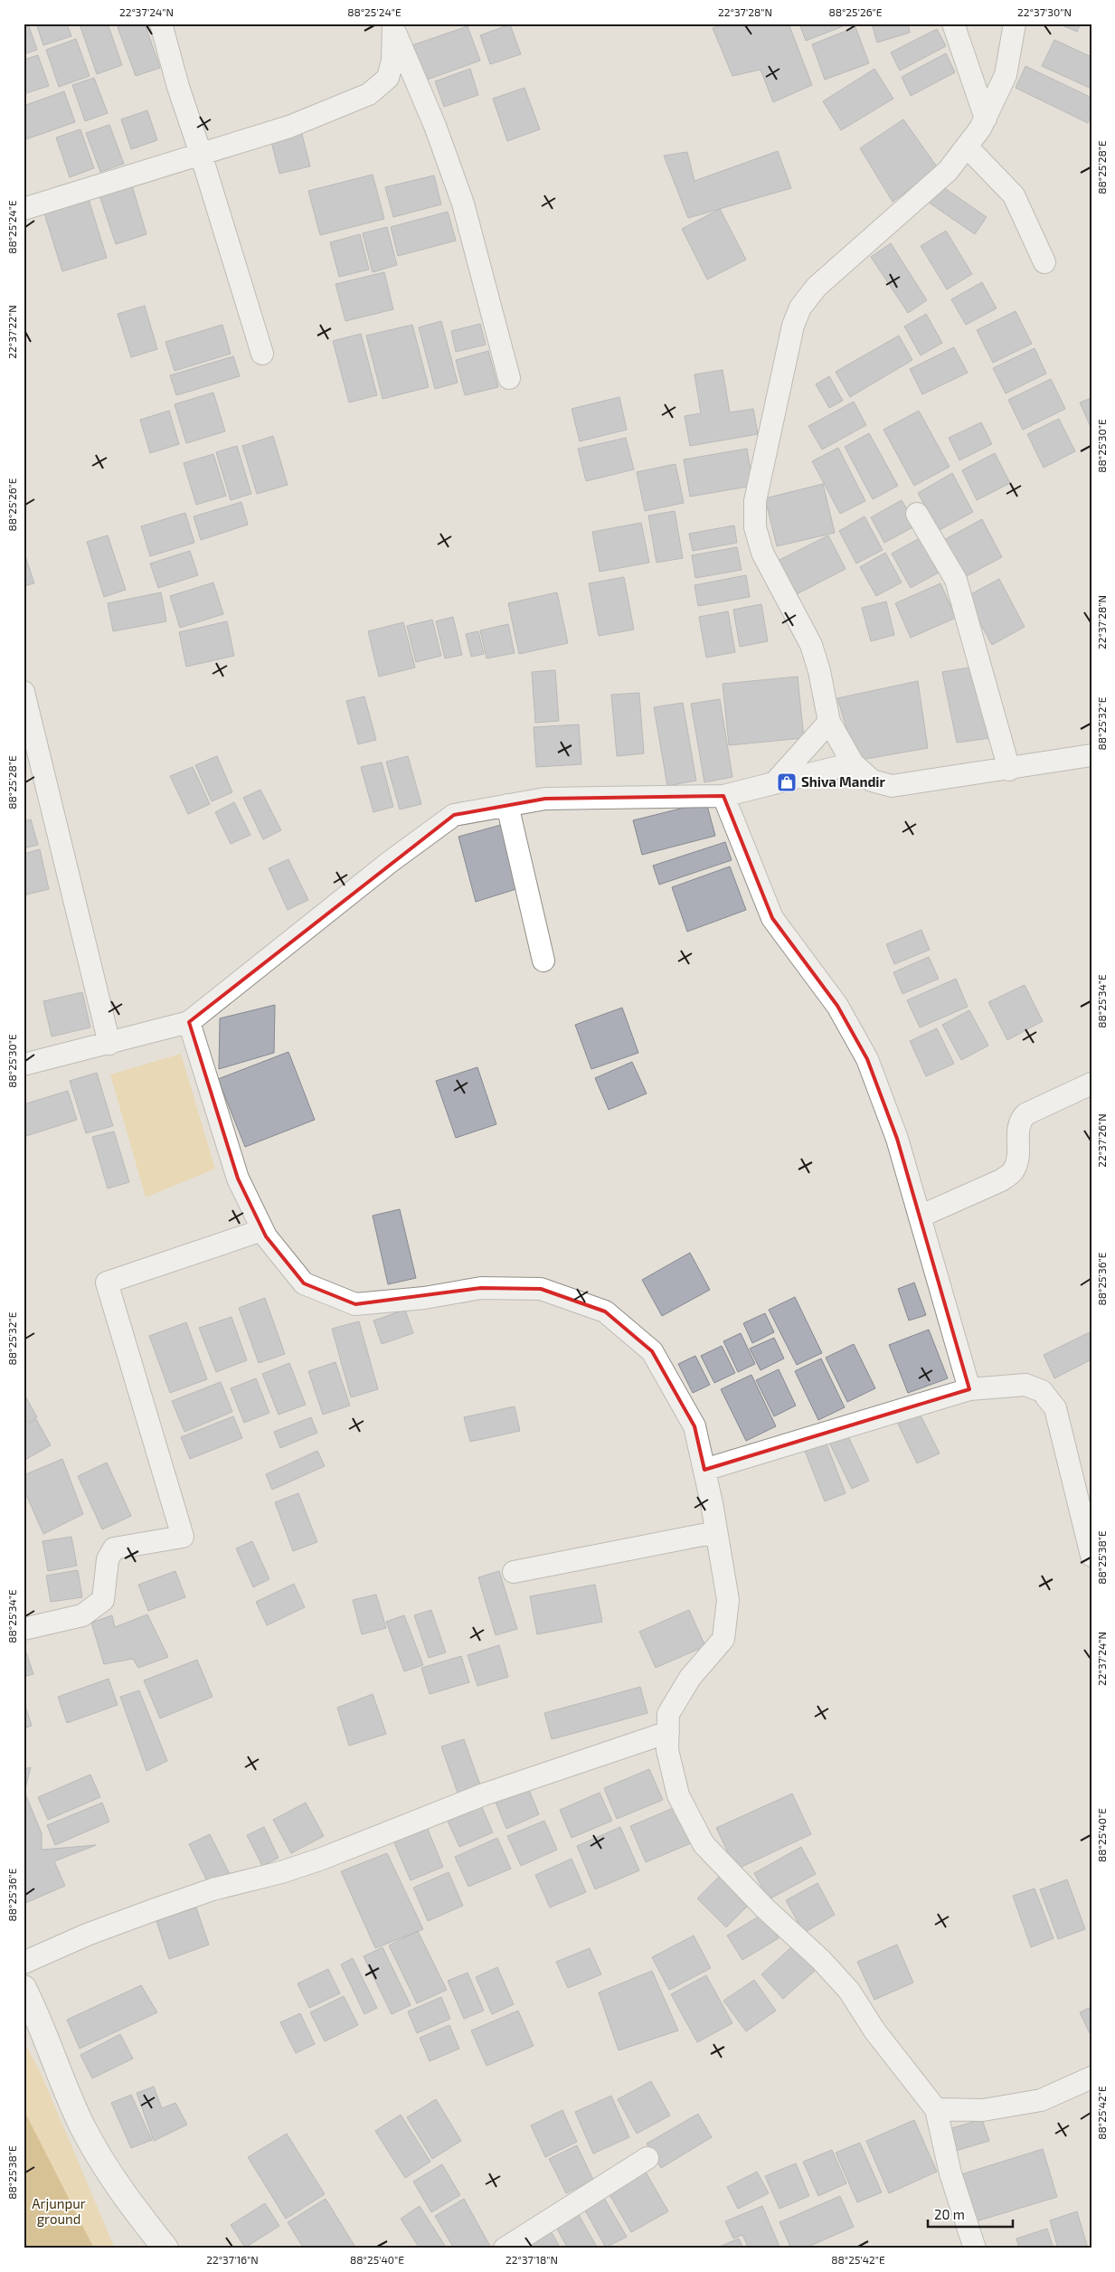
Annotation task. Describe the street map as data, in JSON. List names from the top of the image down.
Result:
{
  "parks": ["Arjunpur ground"],
  "places": {
    "shop": ["Shiva Mandir"]
  },
  "scale_bar": "20 m",
  "coordinates": [
    "22°37'24\"N",
    "88°25'24\"E",
    "22°37'28\"N",
    "88°25'26\"E",
    "22°37'30\"N",
    "88°25'28\"E",
    "22°37'22\"N",
    "88°25'30\"E",
    "88°25'32\"E",
    "88°25'34\"E",
    "22°37'26\"N",
    "88°25'36\"E",
    "88°25'38\"E",
    "88°25'40\"E",
    "88°25'42\"E",
    "22°37'16\"N",
    "22°37'18\"N"
  ]
}
